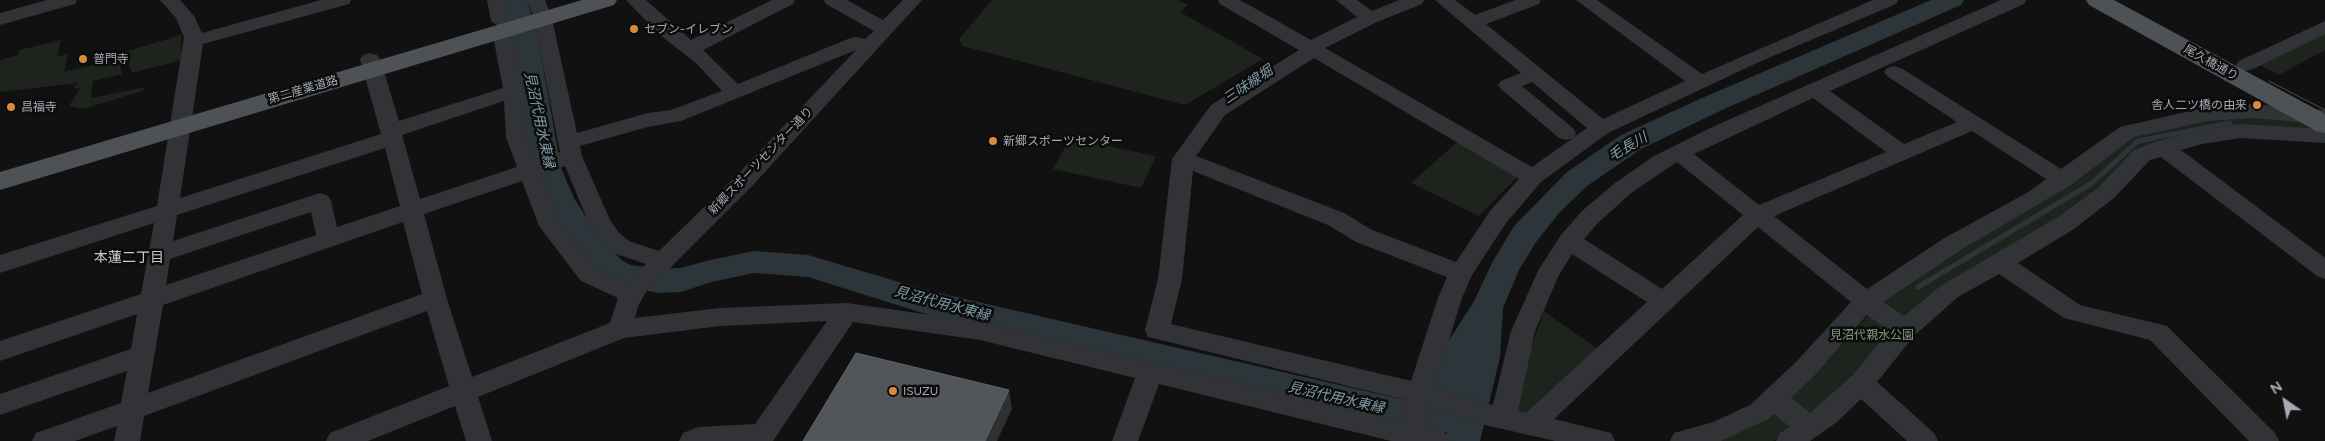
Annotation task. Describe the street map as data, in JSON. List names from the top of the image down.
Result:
{
  "streets": {
    "main road": ["尾久橋通り", "第二産業道路"],
    "street": ["新郷スポーツセンター通り"]
  },
  "districts": ["本蓮二丁目"],
  "water": ["三味線堀", "見沼代用水東縁", "毛長川"],
  "parks": ["見沼代親水公園"],
  "places": [
    "セブン-イレブン",
    "普門寺",
    "舎人二ツ橋の由来",
    "昌福寺",
    "新郷スポーツセンター",
    "ISUZU"
  ],
  "north": "top left"
}
